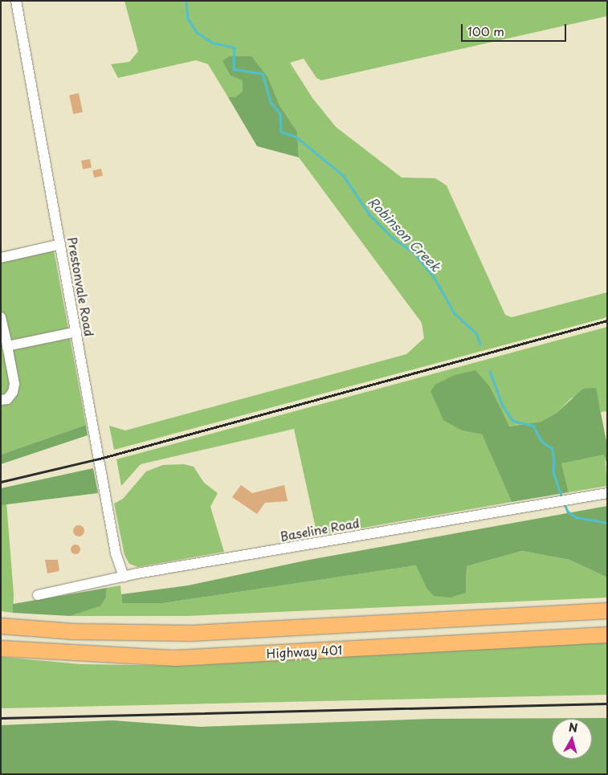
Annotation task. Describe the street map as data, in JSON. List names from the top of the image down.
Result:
{
  "streets": {
    "highway": ["Highway 401"],
    "street": ["Prestonvale Road", "Baseline Road"]
  },
  "crossings": [
    ["Prestonvale Road", "Baseline Road"]
  ],
  "water": ["Robinson Creek"],
  "scale_bar": "100 m",
  "north": "top"
}
